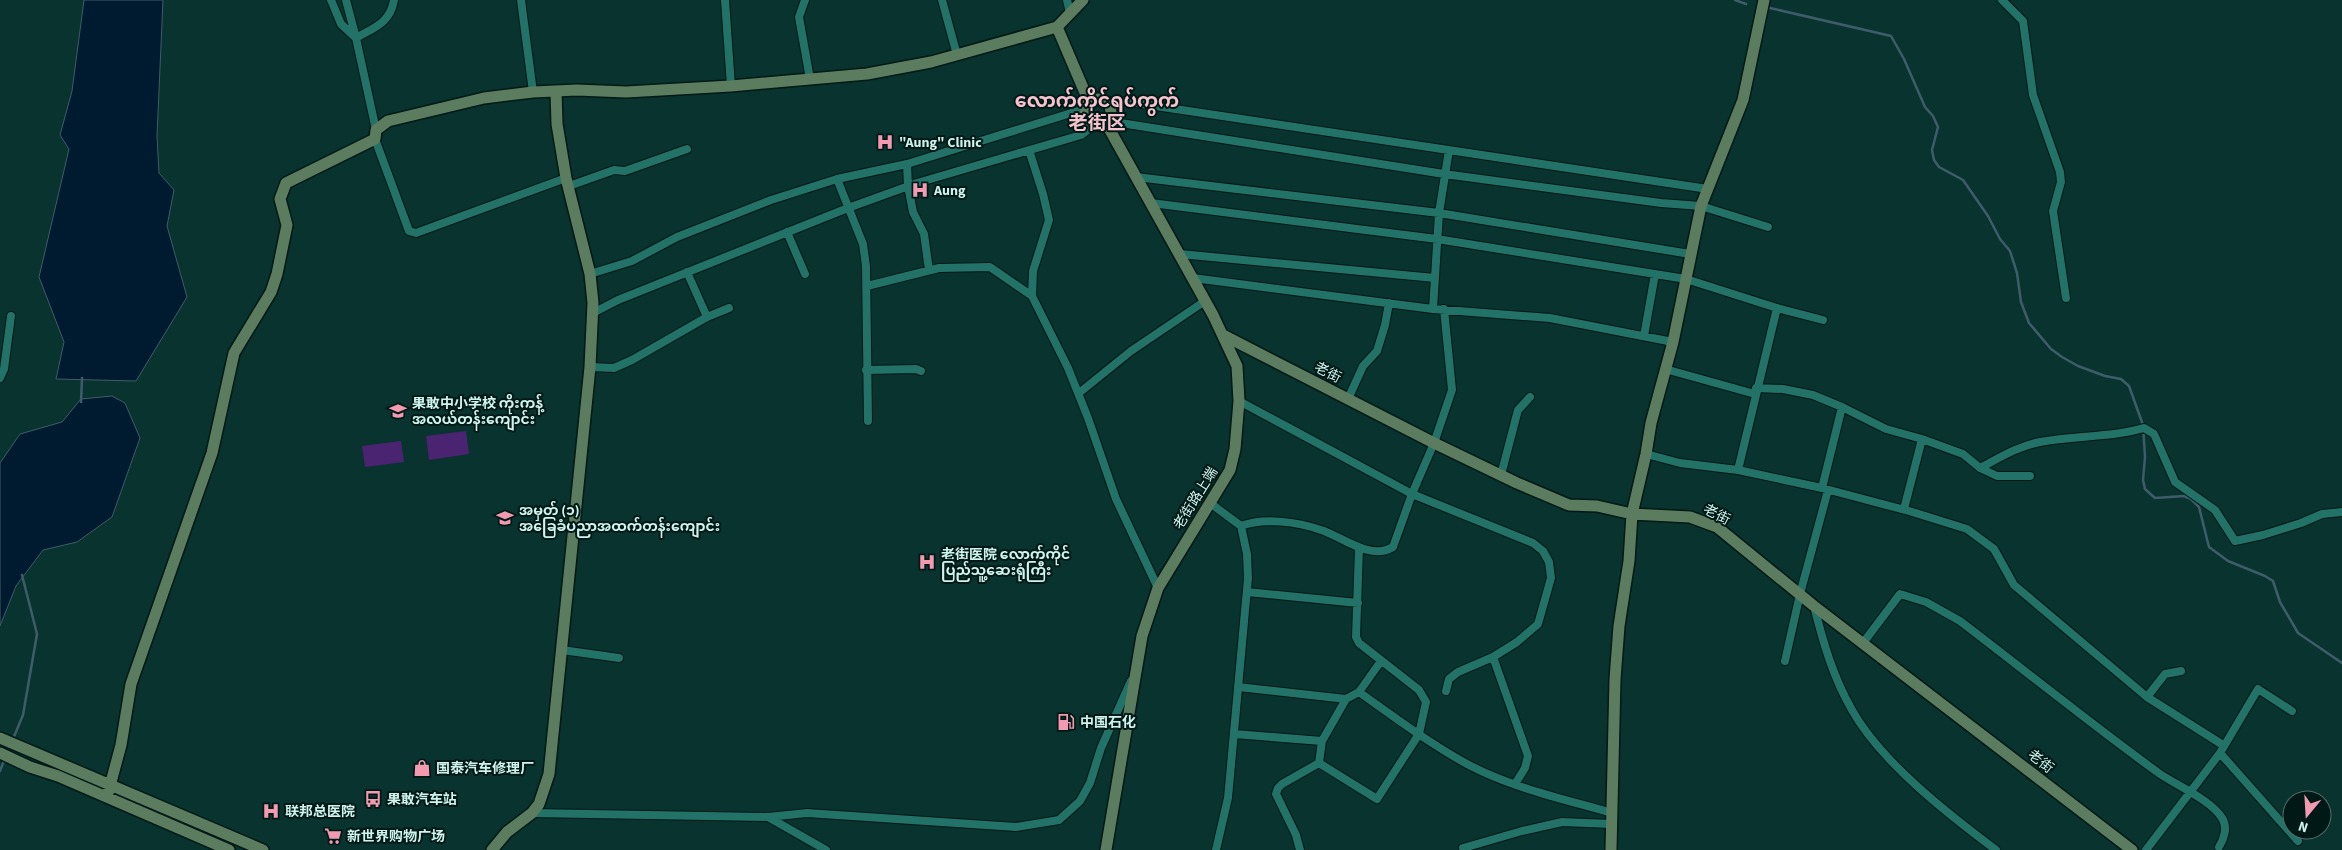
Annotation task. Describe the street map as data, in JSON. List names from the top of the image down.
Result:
{
  "streets": {
    "street": ["老街", "老街路上端"]
  },
  "crossings": [
    ["老街", "老街路上端"]
  ],
  "districts": ["လောက်ကိုင်ရပ်ကွက် 老街区"],
  "places": {
    "hospital": [
      "\"Aung\" Clinic",
      "Aung",
      "老街医院 လောက်ကိုင် ပြည်သူ့ဆေးရုံကြီး",
      "联邦总医院"
    ],
    "school or university": ["果敢中小学校 ကိုးကန့် အလယ်တန်းကျောင်း", "အမှတ် (၁) အခြေခံပညာအထက်တန်းကျောင်း"],
    "fuel station": ["中国石化"],
    "shop": ["国泰汽车修理厂"],
    "bus stop": ["果敢汽车站"],
    "supermarket": ["新世界购物广场"]
  },
  "north": "bottom"
}
